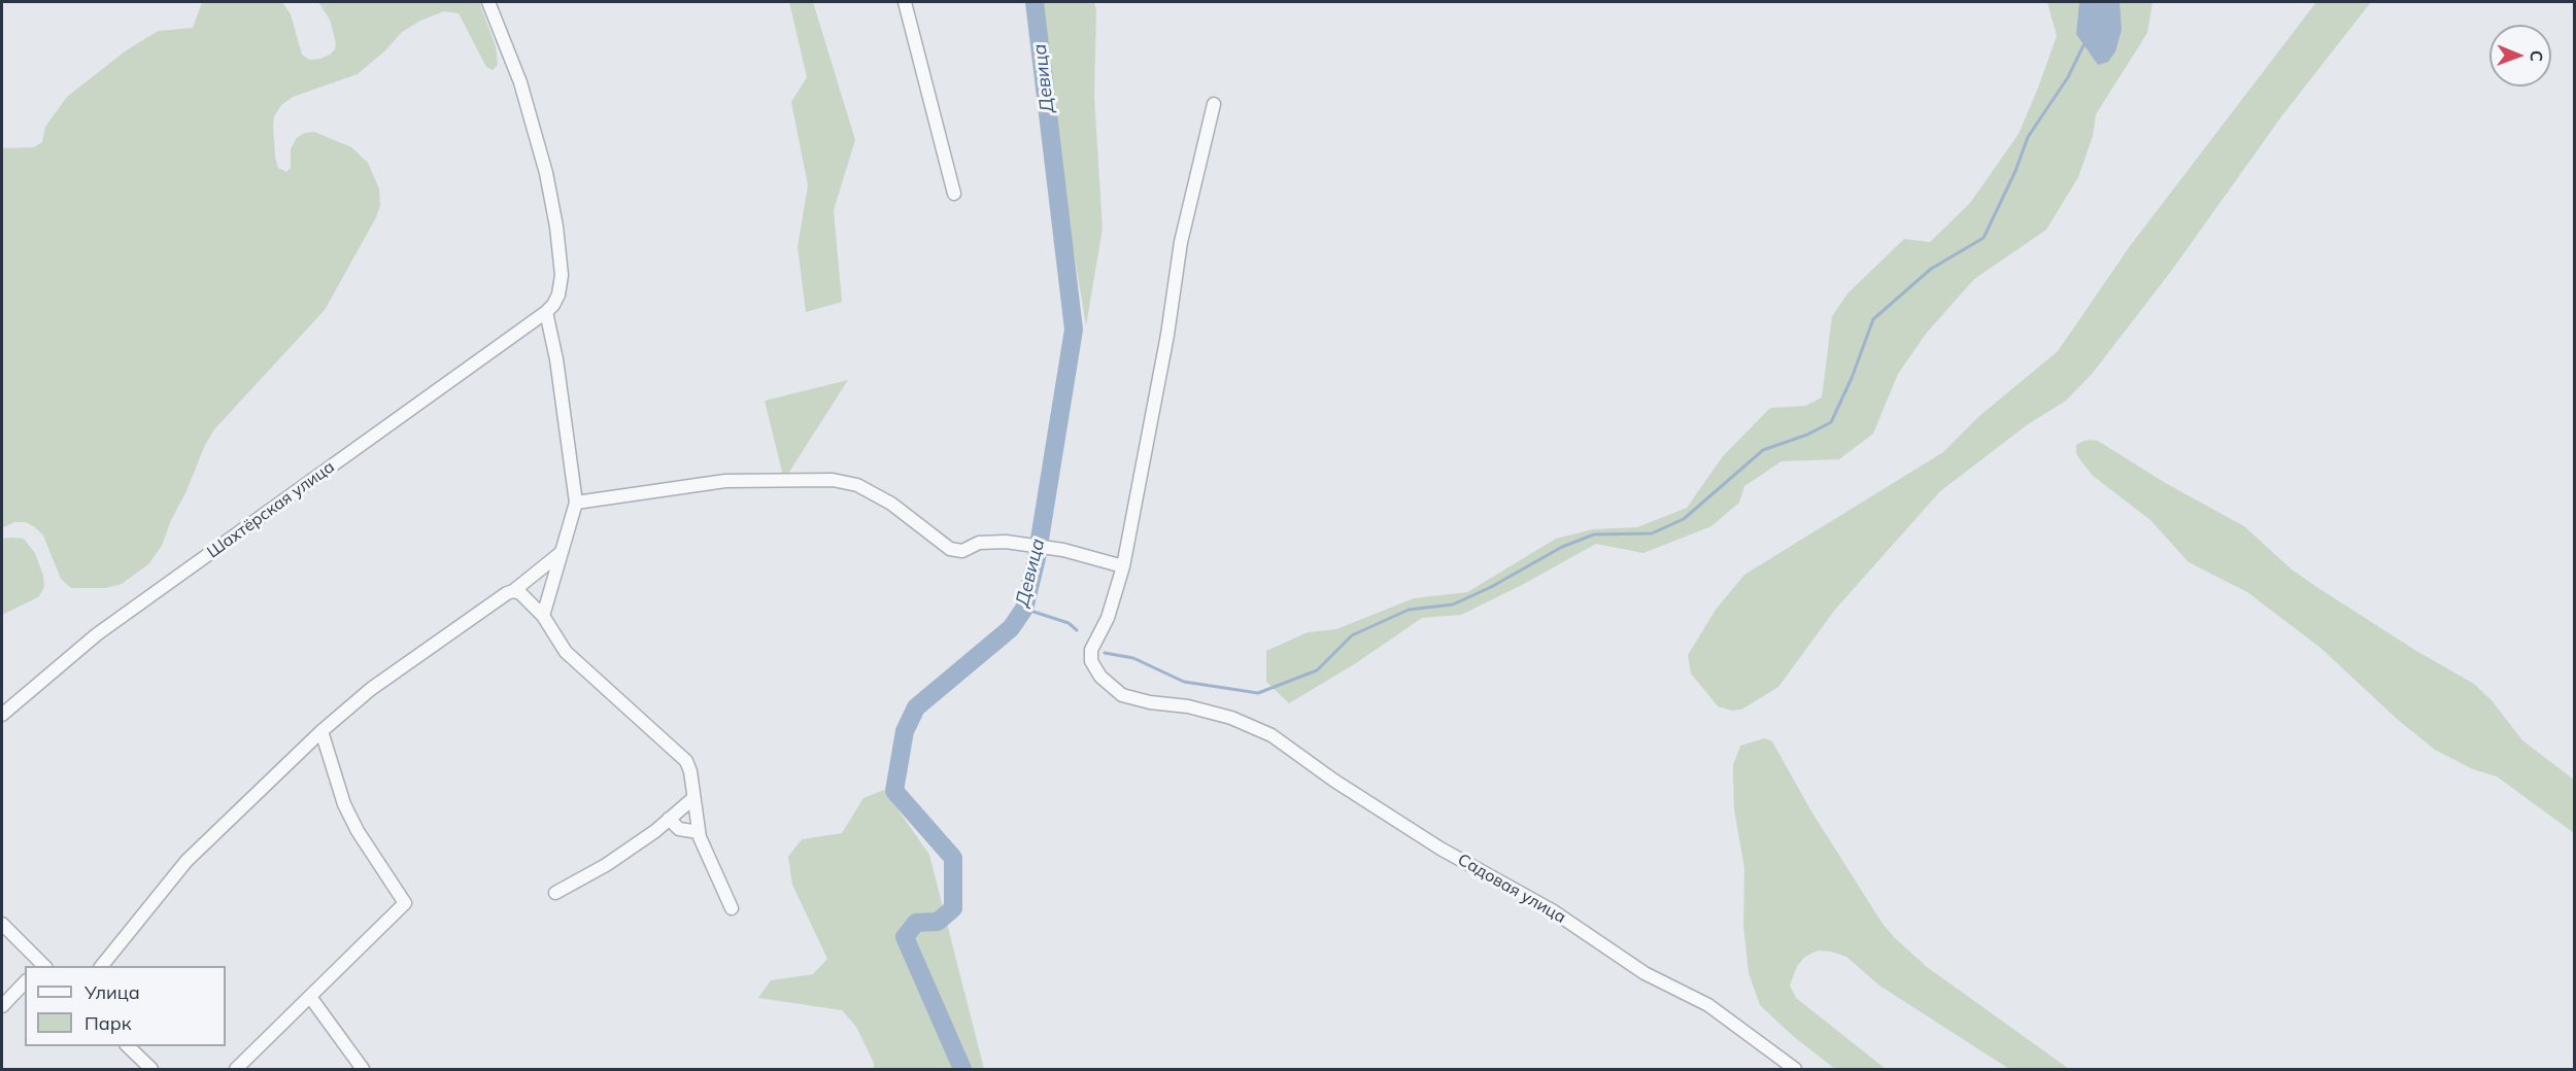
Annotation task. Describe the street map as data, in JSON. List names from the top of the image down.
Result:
{
  "streets": {
    "street": ["Шахтёрская улица", "Садовая улица"]
  },
  "water": ["Девица"],
  "legend": ["Улица", "Парк"],
  "north": "right"
}
